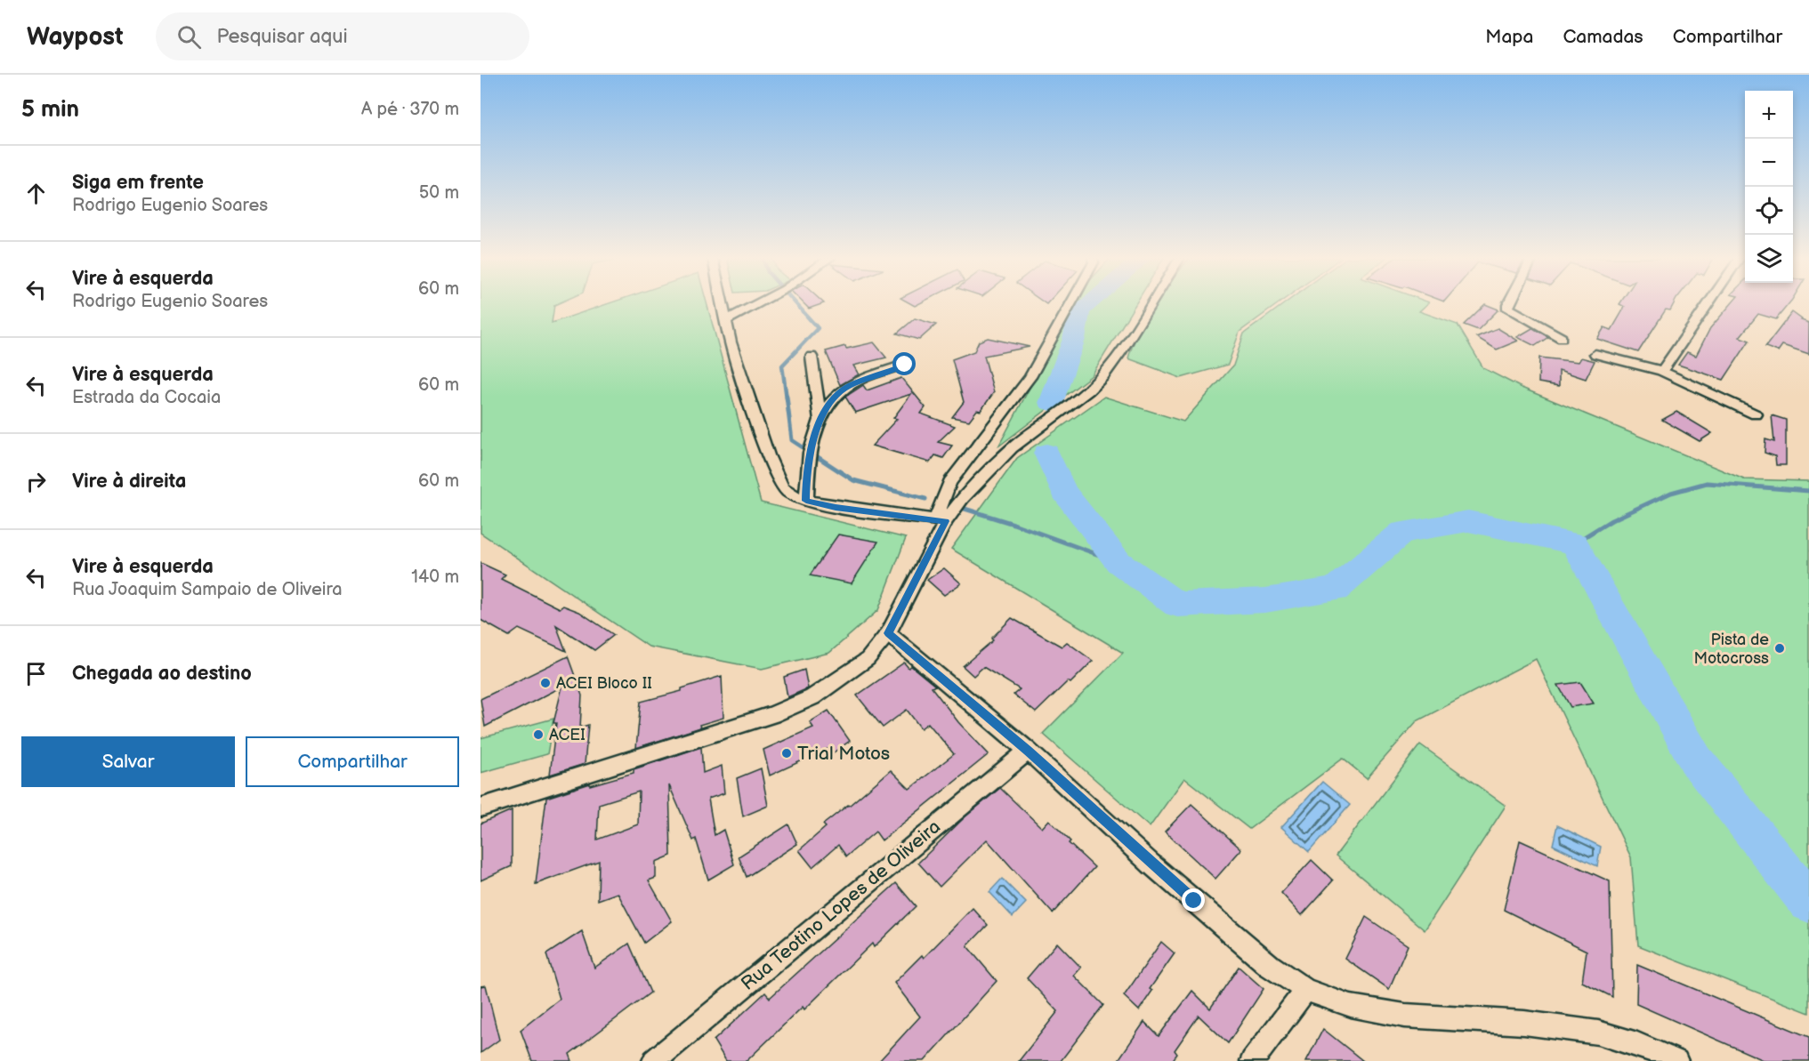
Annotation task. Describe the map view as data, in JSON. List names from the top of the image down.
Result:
{
  "streets": {
    "street": ["Rua Teotino Lopes de Oliveira"]
  },
  "places": [
    "Pista de Motocross",
    "ACEI Bloco II",
    "ACEI",
    "Trial Motos"
  ],
  "page": {
    "header": "Waypost",
    "search": "Pesquisar aqui",
    "nav": ["Mapa", "Camadas", "Compartilhar"],
    "heading": ["5 min", "A pé · 370 m"],
    "map_buttons": ["+", "−"],
    "list": [
      ["Siga em frente", "Rodrigo Eugenio Soares", "50 m"],
      ["Vire à esquerda", "Rodrigo Eugenio Soares", "60 m"],
      ["Vire à esquerda", "Estrada da Cocaia", "60 m"],
      ["Vire à direita", "60 m"],
      ["Vire à esquerda", "Rua Joaquim Sampaio de Oliveira", "140 m"],
      "Chegada ao destino"
    ],
    "buttons": ["Salvar", "Compartilhar"]
  }
}
